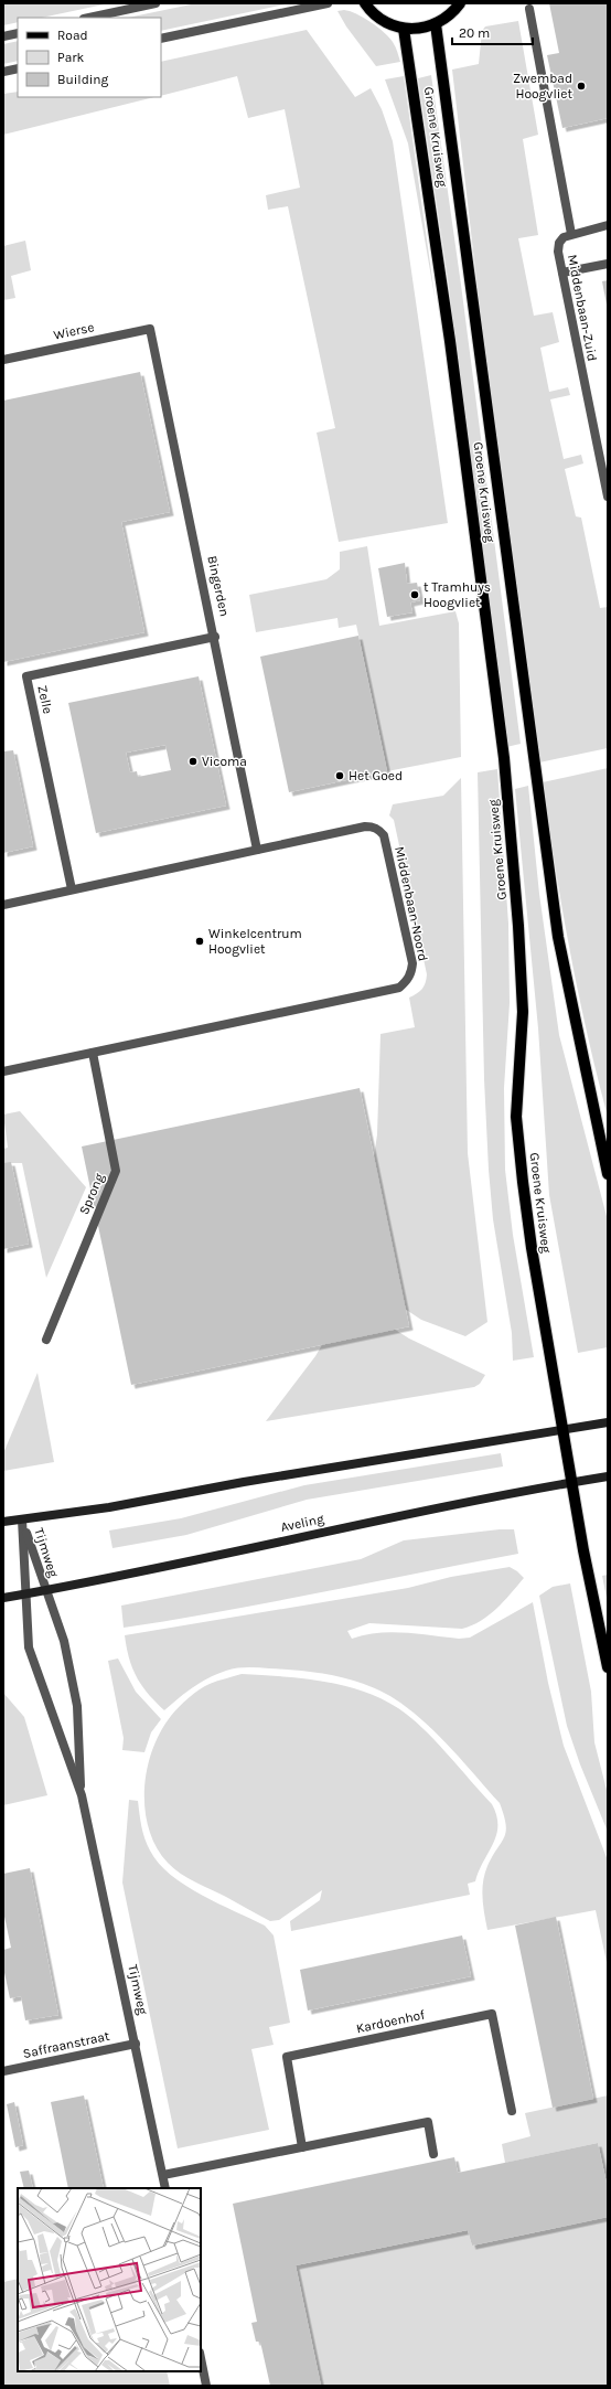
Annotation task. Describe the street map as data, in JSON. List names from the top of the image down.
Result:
{
  "streets": {
    "main road": ["Groene Kruisweg", "Aveling"],
    "street": [
      "Middenbaan-Zuid",
      "Wierse",
      "Bingerden",
      "Zelle",
      "Middenbaan-Noord",
      "Sprong",
      "Tijmweg",
      "Kardoenhof",
      "Saffraanstraat"
    ]
  },
  "crossings": [
    ["Groene Kruisweg", "Aveling"],
    ["Wierse", "Bingerden"],
    ["Bingerden", "Zelle"],
    ["Bingerden", "Middenbaan-Noord"],
    ["Zelle", "Middenbaan-Noord"],
    ["Middenbaan-Noord", "Sprong"],
    ["Aveling", "Tijmweg"],
    ["Tijmweg", "Saffraanstraat"]
  ],
  "places": [
    "Zwembad Hoogvliet",
    "t Tramhuys Hoogvliet",
    "Vicoma",
    "Het Goed",
    "Winkelcentrum Hoogvliet"
  ],
  "legend": ["Road", "Park", "Building"],
  "scale_bar": "20 m"
}
